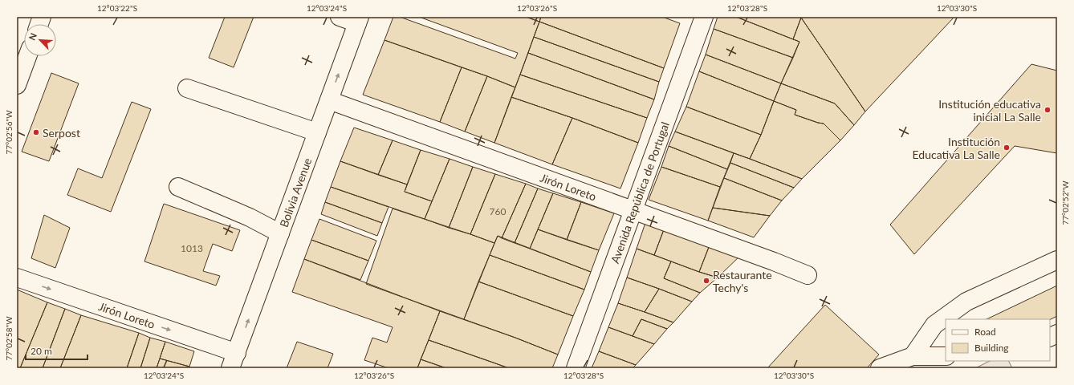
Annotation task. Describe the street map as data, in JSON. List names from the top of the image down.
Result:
{
  "streets": {
    "street": ["Jirón Loreto", "Bolivia Avenue", "Avenida República de Portugal"]
  },
  "crossings": [
    ["Jirón Loreto", "Bolivia Avenue"],
    ["Jirón Loreto", "Avenida República de Portugal"]
  ],
  "one_way": ["Bolivia Avenue"],
  "places": [
    "Institución educativa inicial La Salle",
    "Serpost",
    "Institución Educativa La Salle",
    "Restaurante Techy's"
  ],
  "house_numbers": ["760", "1013"],
  "legend": ["Road", "Building"],
  "scale_bar": "20 m",
  "north": "top left",
  "coordinates": [
    "12°03'22\"S",
    "12°03'24\"S",
    "12°03'26\"S",
    "12°03'28\"S",
    "12°03'30\"S",
    "77°02'56\"W",
    "77°02'52\"W",
    "77°02'58\"W"
  ]
}
